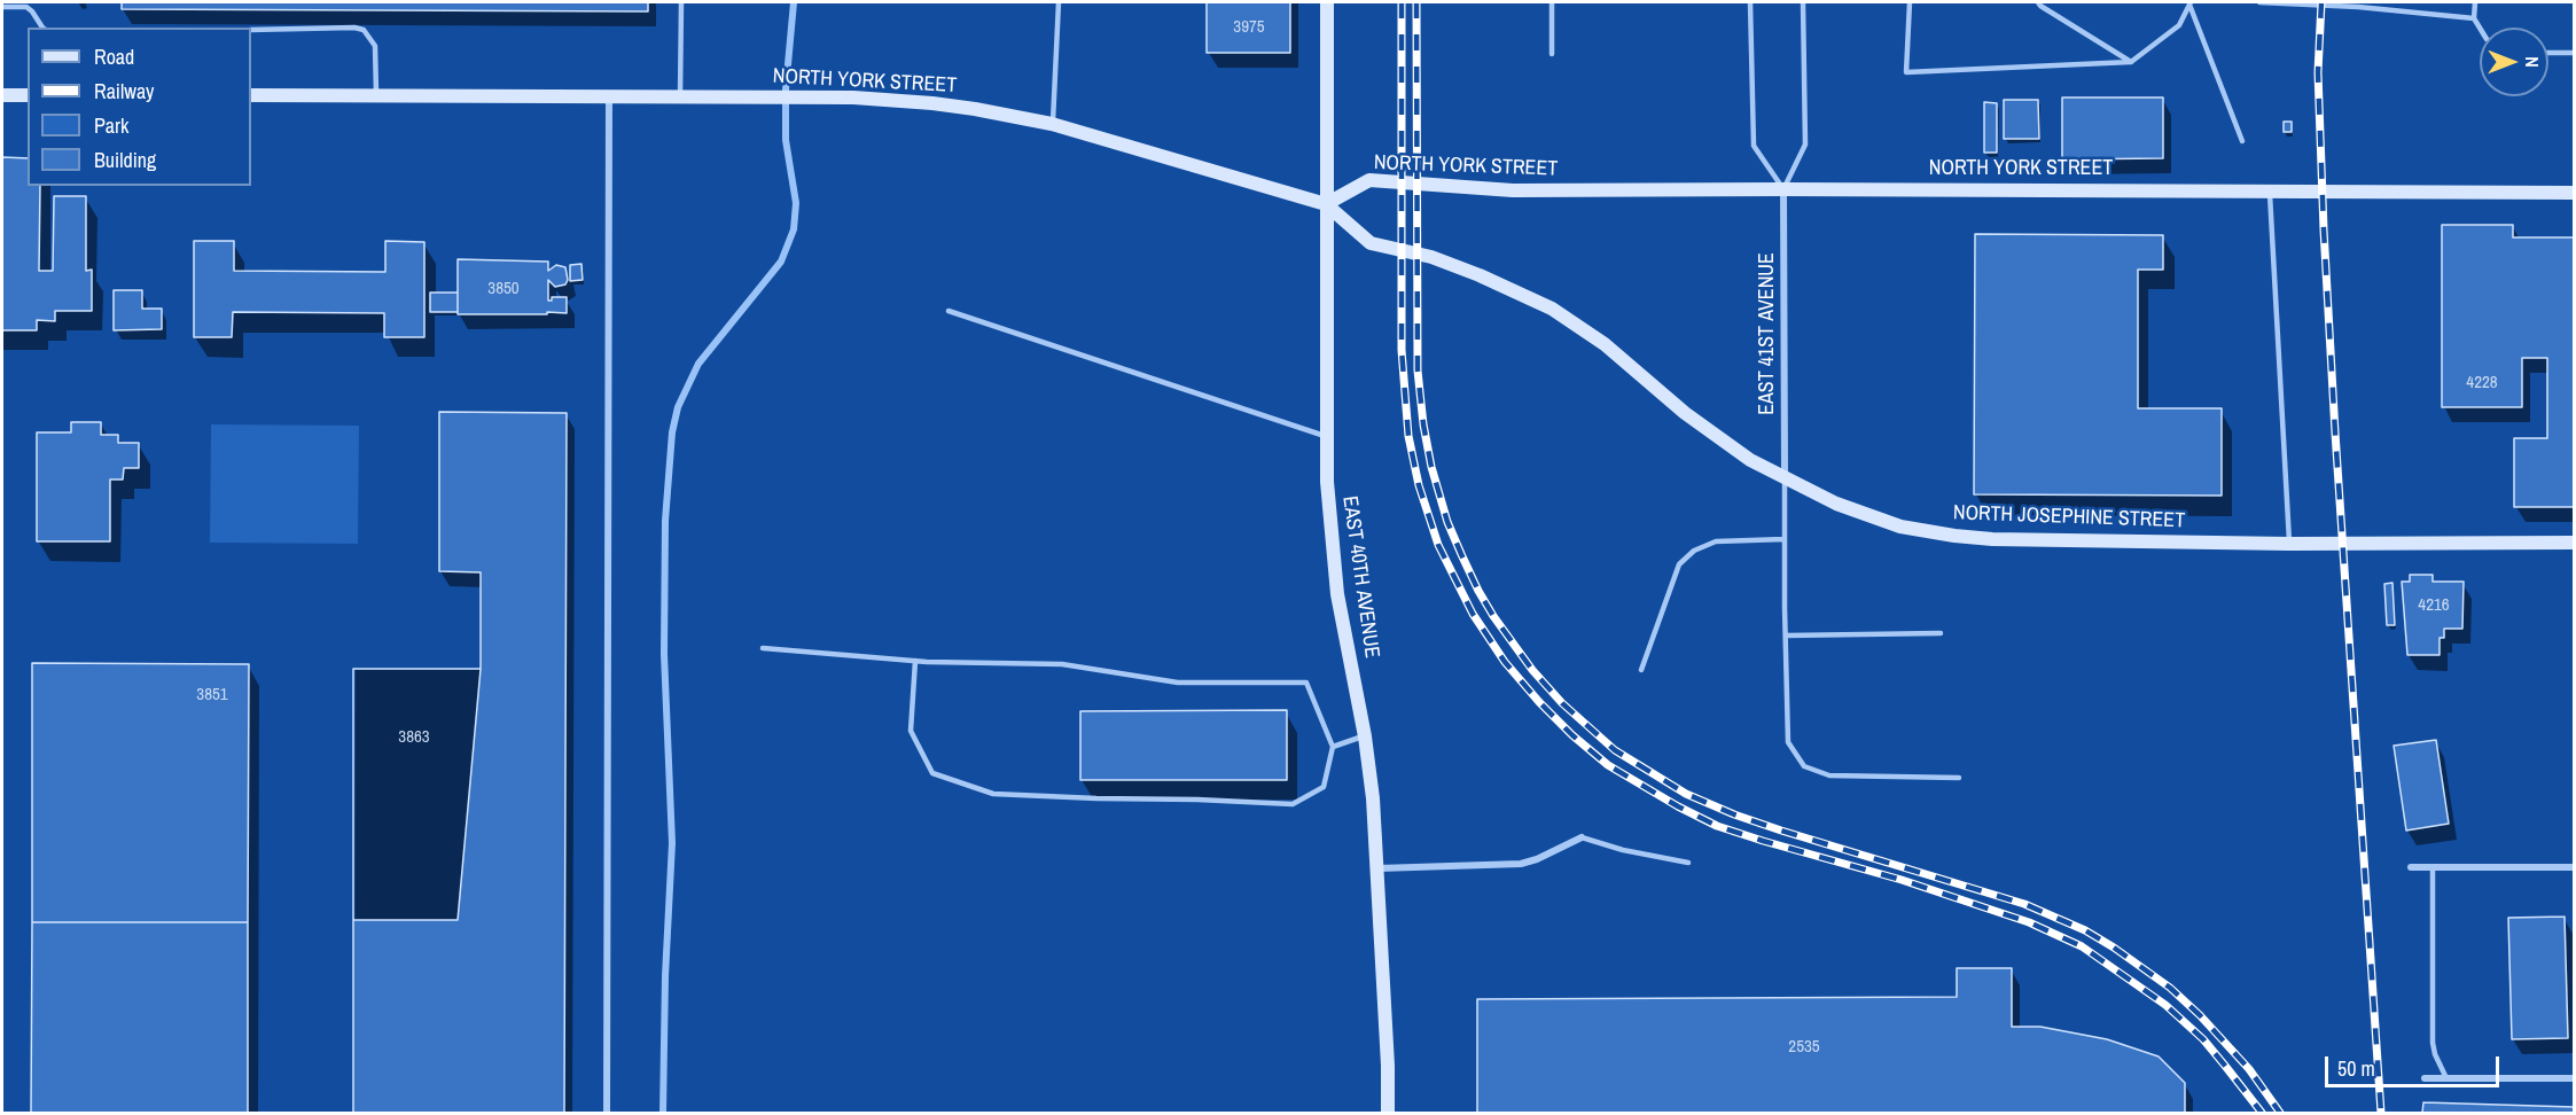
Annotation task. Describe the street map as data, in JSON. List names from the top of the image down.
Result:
{
  "streets": {
    "main road": ["NORTH YORK STREET", "NORTH JOSEPHINE STREET", "EAST 40TH AVENUE"],
    "street": ["EAST 41ST AVENUE"]
  },
  "crossings": [
    ["NORTH YORK STREET", "EAST 41ST AVENUE"],
    ["NORTH YORK STREET", "NORTH JOSEPHINE STREET"],
    ["NORTH YORK STREET", "EAST 40TH AVENUE"],
    ["EAST 41ST AVENUE", "NORTH JOSEPHINE STREET"],
    ["NORTH JOSEPHINE STREET", "EAST 40TH AVENUE"]
  ],
  "house_numbers": [
    "3975",
    "3850",
    "4228",
    "4216",
    "3851",
    "3863",
    "2535"
  ],
  "legend": [
    "Road",
    "Railway",
    "Park",
    "Building"
  ],
  "scale_bar": "50 m",
  "north": "right"
}
